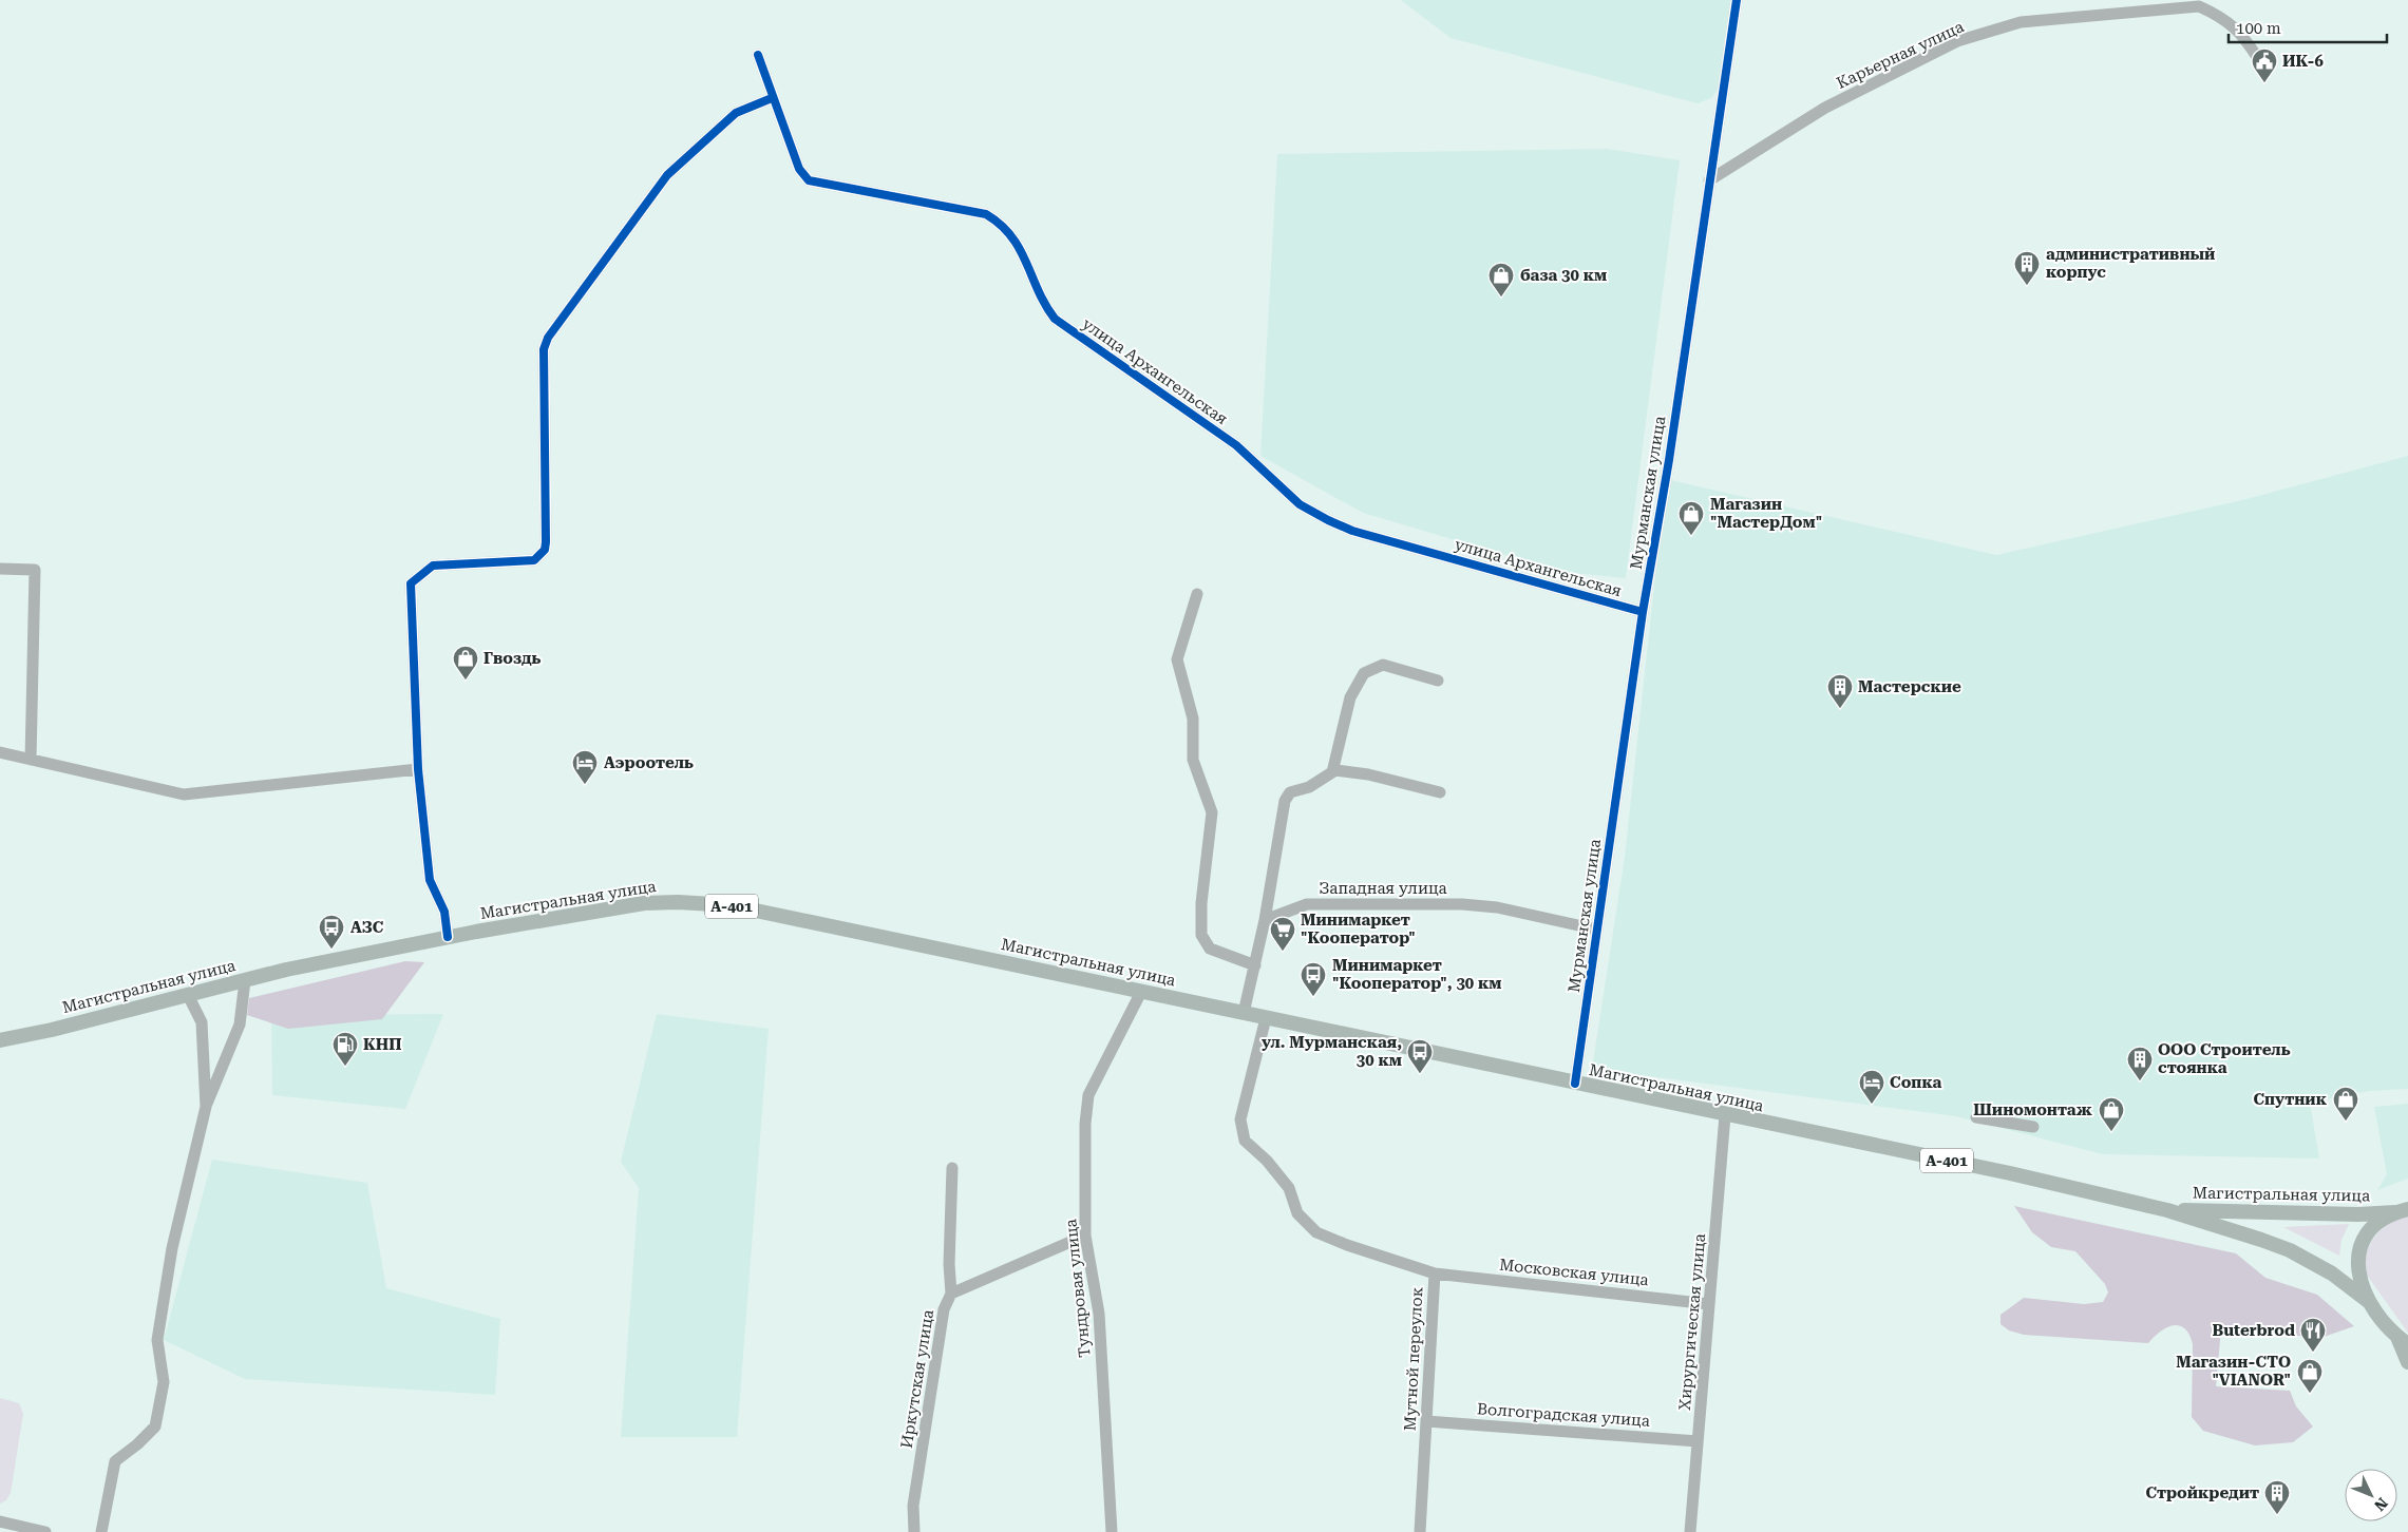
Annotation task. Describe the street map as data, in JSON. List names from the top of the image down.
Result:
{
  "streets": {
    "main road": ["Магистральная улица", "А-401"],
    "street": [
      "Карьерная улица",
      "улица Архангельская",
      "Мурманская улица",
      "Западная улица",
      "Московская улица",
      "Тундровая улица",
      "Хирургическая улица",
      "Мутной переулок",
      "Иркутская улица",
      "Волгоградская улица"
    ]
  },
  "crossings": [
    ["Карьерная улица", "Мурманская улица"],
    ["улица Архангельская", "Мурманская улица"],
    ["Мурманская улица", "Западная улица"],
    ["Мурманская улица", "Магистральная улица"],
    ["Магистральная улица", "А-401"],
    ["Магистральная улица", "Тундровая улица"],
    ["Магистральная улица", "Хирургическая улица"],
    ["Магистральная улица", "Мутной переулок"],
    ["Московская улица", "Хирургическая улица"],
    ["Московская улица", "Мутной переулок"],
    ["Хирургическая улица", "Волгоградская улица"],
    ["Мутной переулок", "Волгоградская улица"]
  ],
  "places": {
    "public building": ["ИК-6"],
    "building": [
      "административный корпус",
      "Мастерские",
      "ООО Строитель стоянка",
      "Стройкредит"
    ],
    "shop": [
      "база 30 км",
      "Магазин \"МастерДом\"",
      "Гвоздь",
      "Спутник",
      "Шиномонтаж",
      "Магазин-СТО \"VIANOR\""
    ],
    "hotel": ["Аэроотель", "Сопка"],
    "bus stop": ["АЗС", "Минимаркет \"Кооператор\", 30 км", "ул. Мурманская, 30 км"],
    "supermarket": ["Минимаркет \"Кооператор\""],
    "fuel station": ["КНП"],
    "restaurant": ["Buterbrod"]
  },
  "scale_bar": "100 m",
  "north": "bottom right"
}
